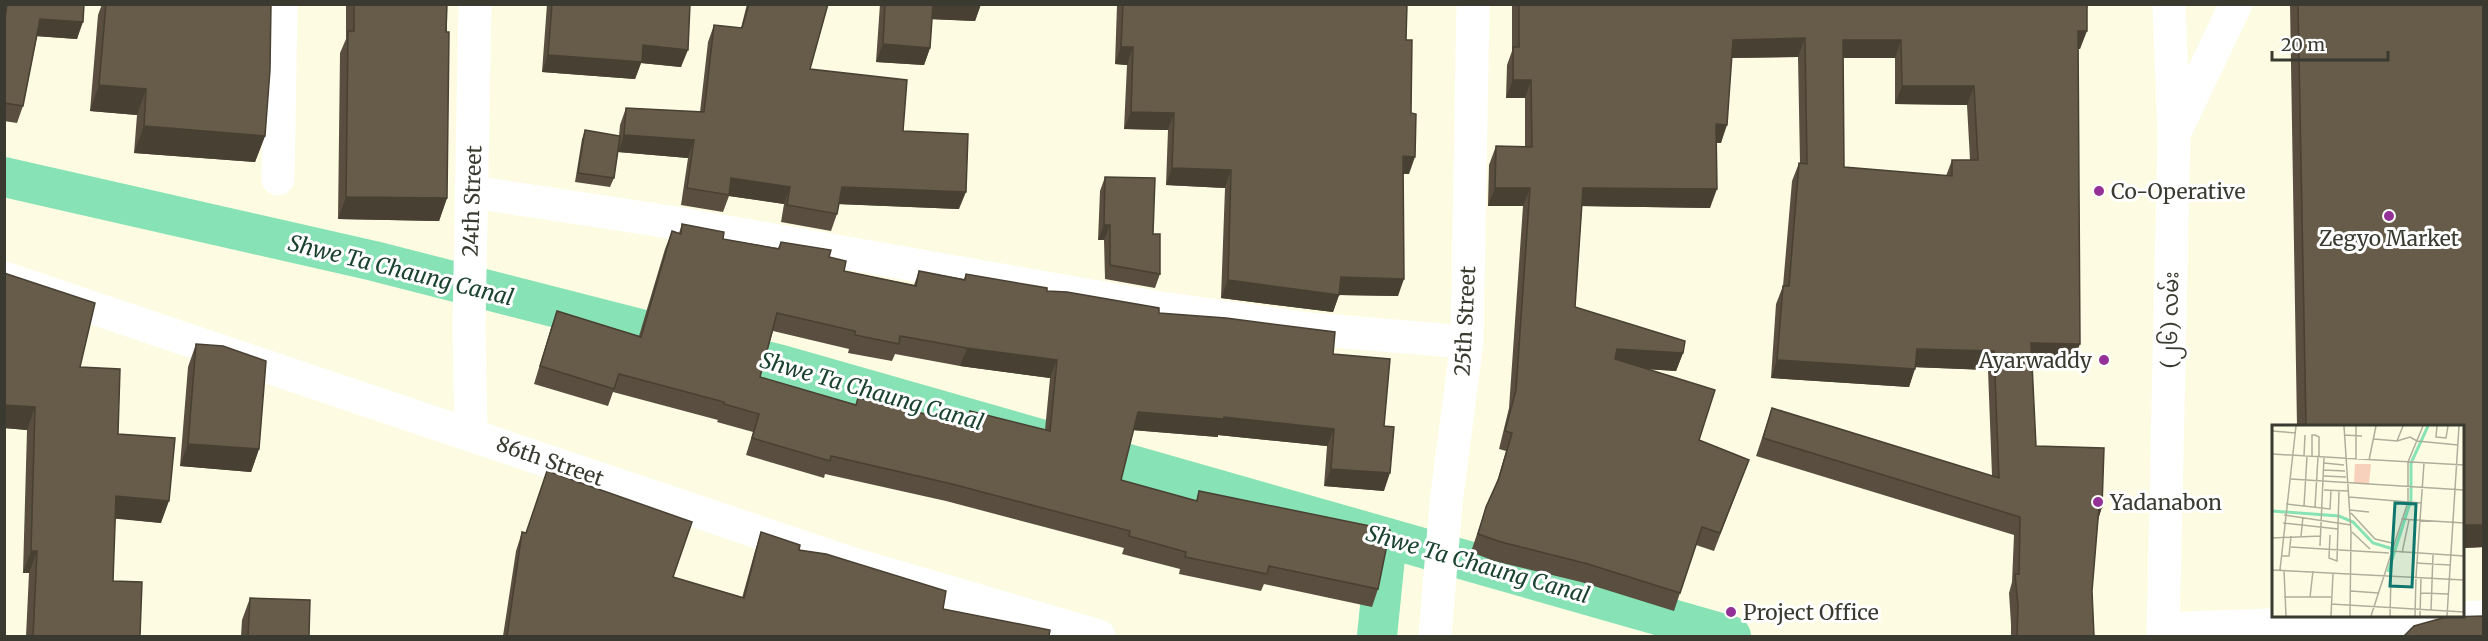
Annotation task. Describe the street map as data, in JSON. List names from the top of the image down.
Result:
{
  "streets": {
    "street": [
      "24th Street",
      "(၂၆) လမ်း",
      "25th Street",
      "86th Street"
    ]
  },
  "crossings": [
    ["24th Street", "86th Street"]
  ],
  "water": ["Shwe Ta Chaung Canal"],
  "places": [
    "Co-Operative",
    "Zegyo Market",
    "Ayarwaddy",
    "Yadanabon",
    "Project Office"
  ],
  "scale_bar": "20 m"
}
